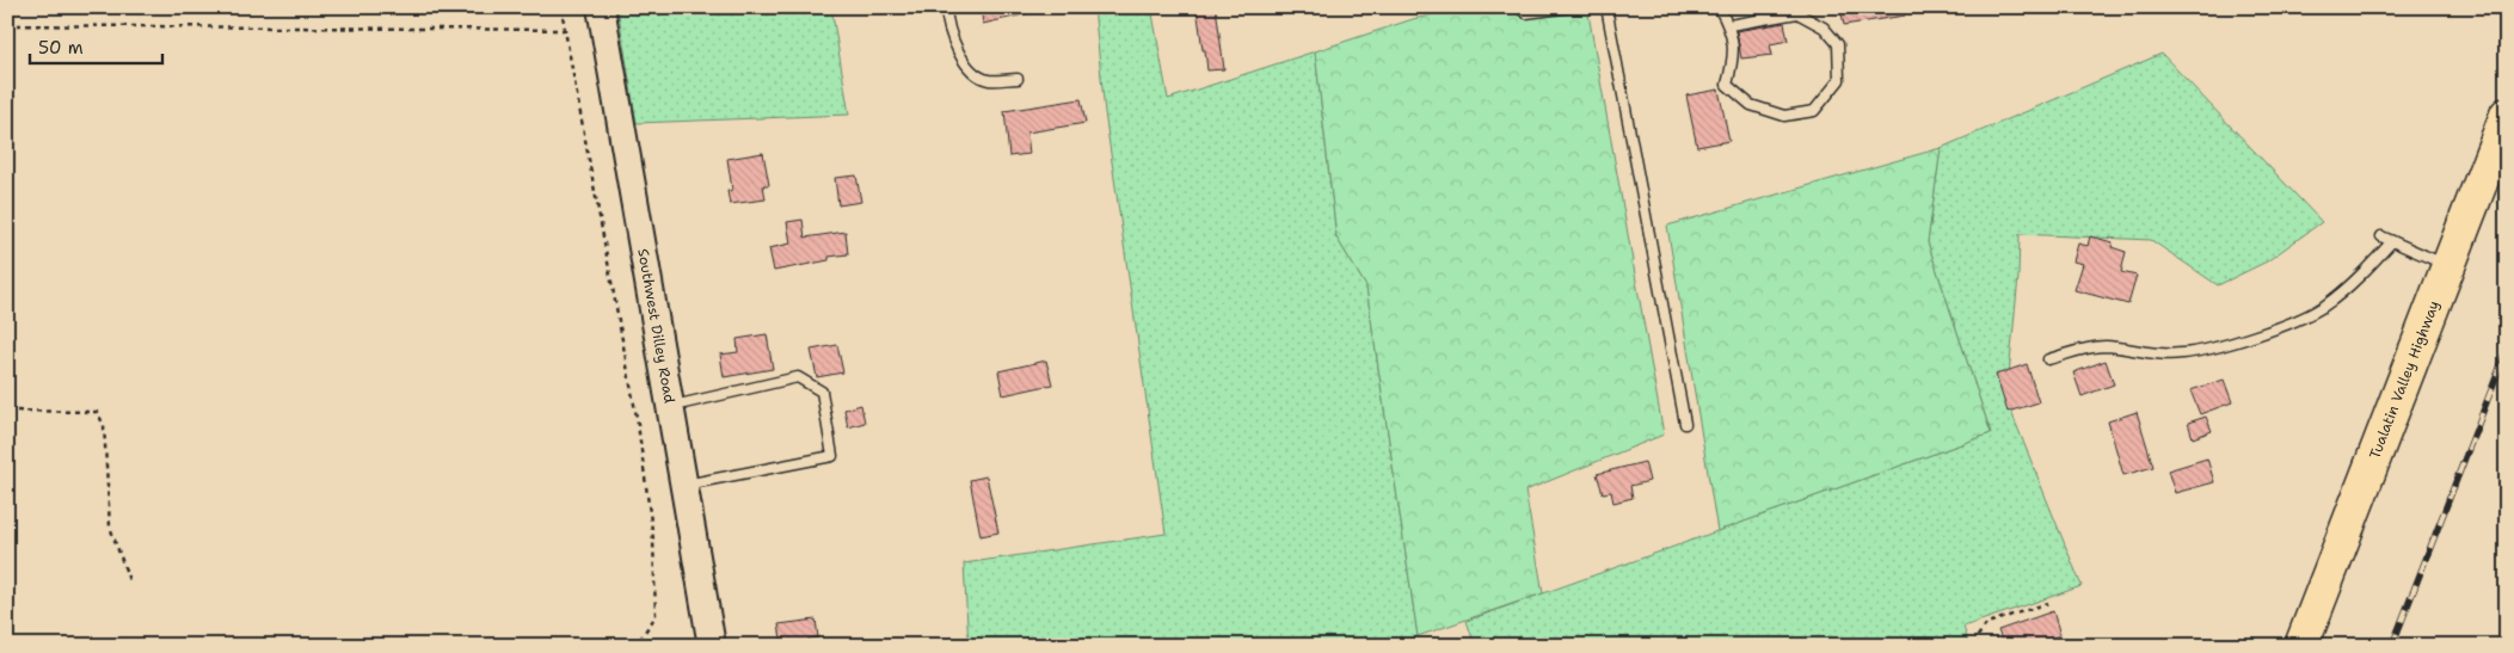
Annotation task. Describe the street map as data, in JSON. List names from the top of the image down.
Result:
{
  "streets": {
    "highway": ["Tualatin Valley Highway"],
    "street": ["Southwest Dilley Road"]
  },
  "scale_bar": "50 m"
}
